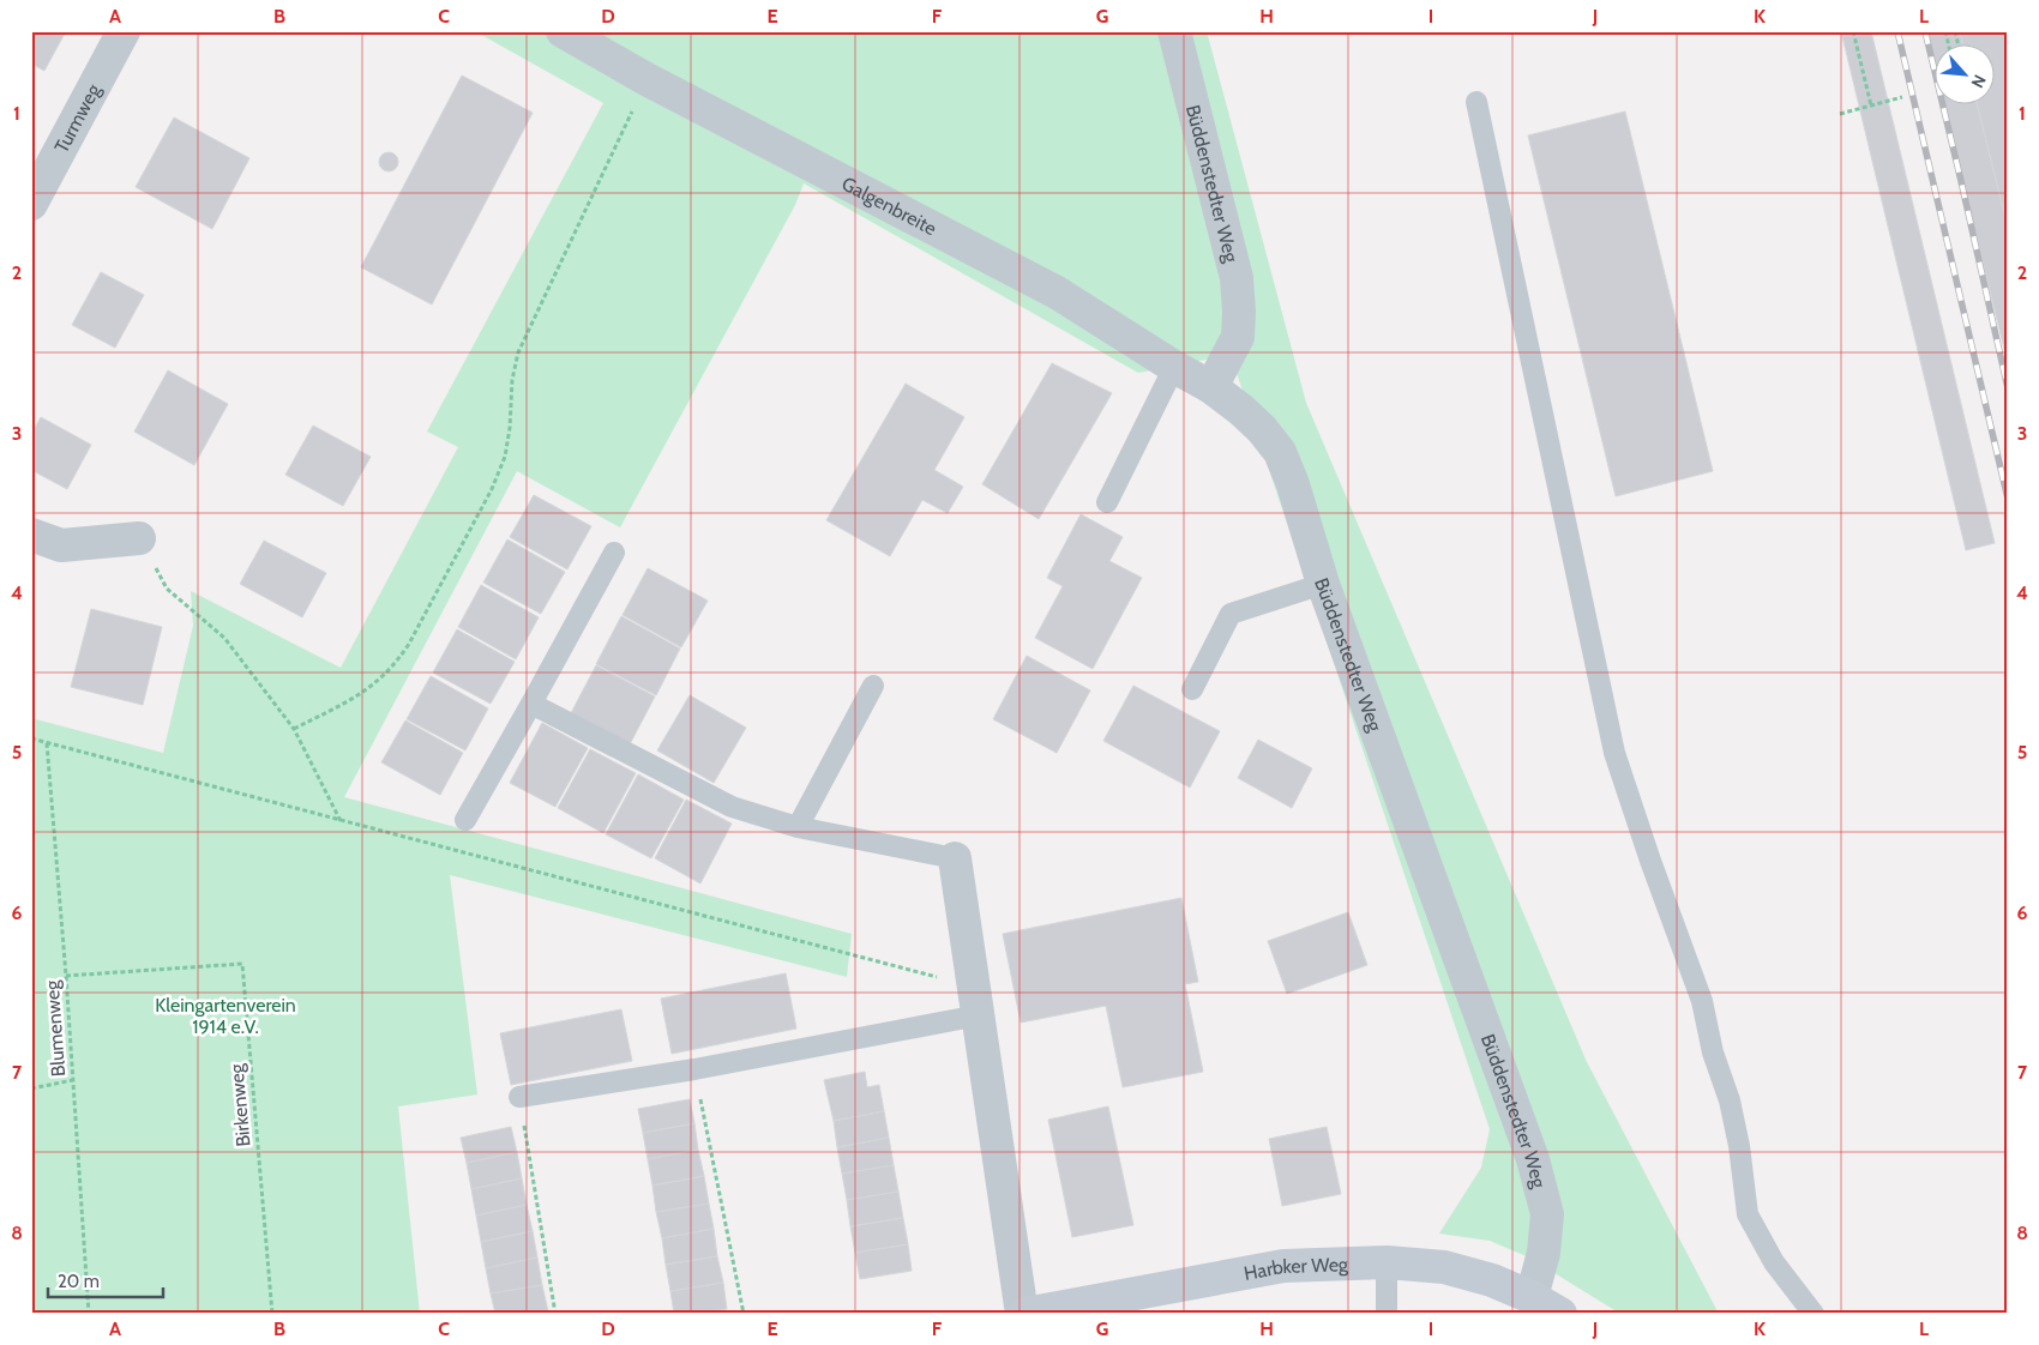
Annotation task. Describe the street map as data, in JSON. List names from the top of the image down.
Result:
{
  "streets": {
    "main road": ["Harbker Weg"],
    "street": ["Turmweg", "Büddenstedter Weg", "Galgenbreite"],
    "path": ["Blumenweg", "Birkenweg"]
  },
  "crossings": [
    ["Büddenstedter Weg", "Galgenbreite"],
    ["Büddenstedter Weg", "Harbker Weg"],
    ["Blumenweg", "Birkenweg"]
  ],
  "parks": ["Kleingartenverein 1914 e.V."],
  "scale_bar": "20 m",
  "north": "bottom right",
  "grid": {
    "columns": [
      "A",
      "B",
      "C",
      "D",
      "E",
      "F",
      "G",
      "H",
      "I",
      "J",
      "K",
      "L"
    ],
    "rows": [
      "1",
      "2",
      "3",
      "4",
      "5",
      "6",
      "7",
      "8"
    ]
  }
}
